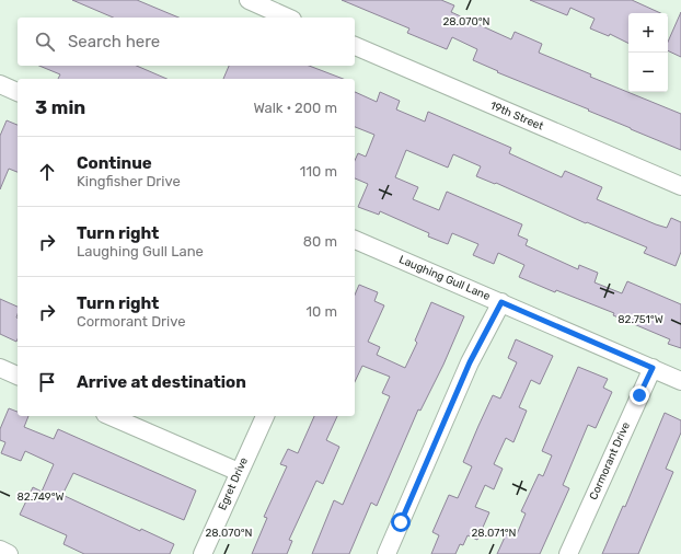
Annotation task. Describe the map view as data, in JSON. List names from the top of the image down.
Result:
{
  "streets": {
    "street": [
      "19th Street",
      "Laughing Gull Lane",
      "Cormorant Drive",
      "Egret Drive"
    ]
  },
  "crossings": [
    ["Laughing Gull Lane", "Cormorant Drive"]
  ],
  "page": {
    "map_buttons": ["+", "−"],
    "search": "Search here",
    "heading": ["3 min", "Walk · 200 m"],
    "list": [
      ["Continue", "Kingfisher Drive", "110 m"],
      ["Turn right", "Laughing Gull Lane", "80 m"],
      ["Turn right", "Cormorant Drive", "10 m"],
      "Arrive at destination"
    ]
  },
  "coordinates": [
    "28.070°N",
    "82.751°W",
    "82.749°W",
    "28.071°N"
  ]
}
